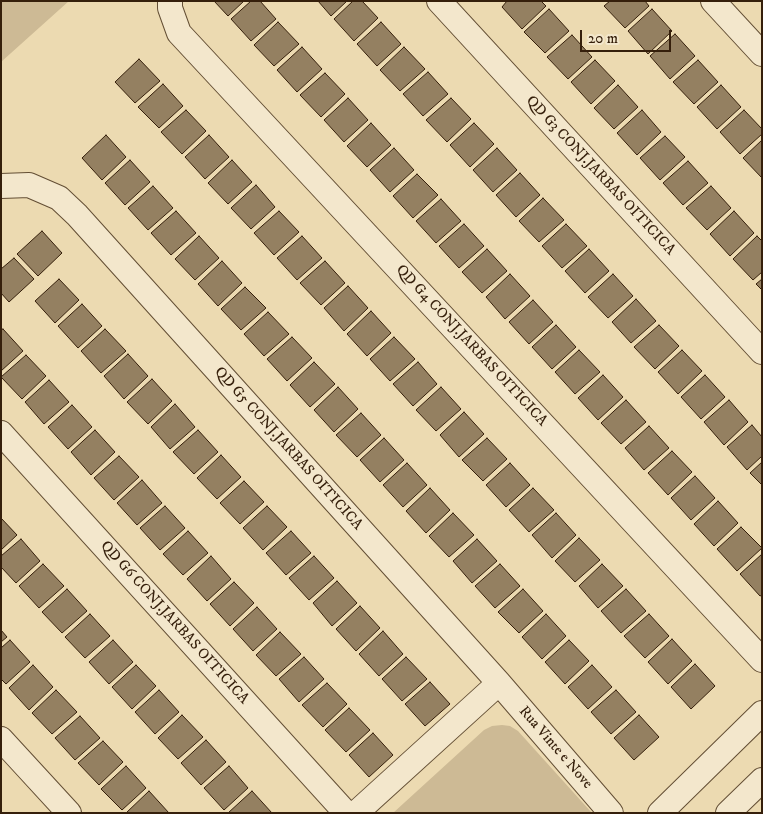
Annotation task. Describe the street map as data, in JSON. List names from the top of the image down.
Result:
{
  "streets": {
    "street": [
      "QD G3 CONJ.JARBAS OITICICA",
      "QD G4 CONJ.JARBAS OITICICA",
      "QD G5 CONJ.JARBAS OITICICA",
      "QD G6 CONJ.JARBAS OITICICA",
      "Rua Vinte e Nove"
    ]
  },
  "crossings": [
    ["QD G5 CONJ.JARBAS OITICICA", "Rua Vinte e Nove"]
  ],
  "scale_bar": "20 m"
}
